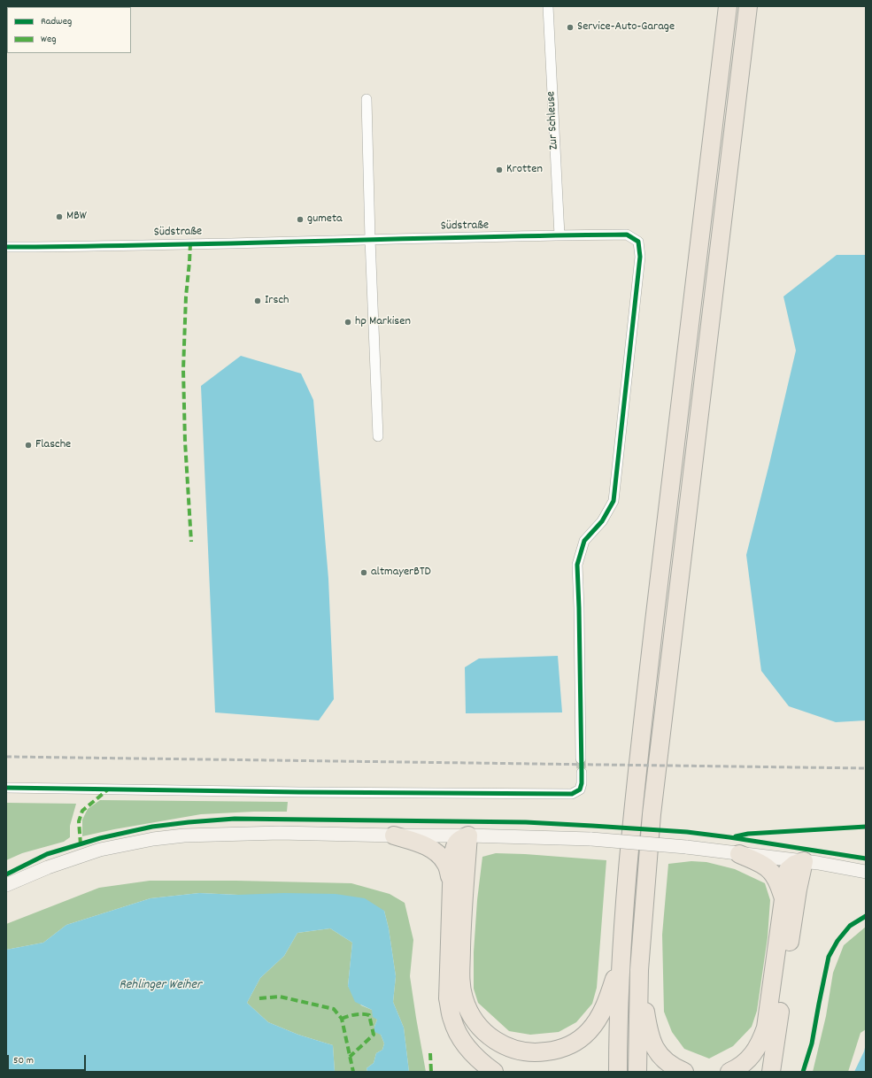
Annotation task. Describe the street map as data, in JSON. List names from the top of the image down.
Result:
{
  "streets": {
    "street": ["Zur Schleuse", "Südstraße"]
  },
  "crossings": [
    ["Zur Schleuse", "Südstraße"]
  ],
  "water": ["Rehlinger Weiher"],
  "places": [
    "Service-Auto-Garage",
    "Krotten",
    "MBW",
    "gumeta",
    "Irsch",
    "hp Markisen",
    "Flasche",
    "altmayerBTD"
  ],
  "legend": ["Radweg", "Weg"],
  "scale_bar": "50 m"
}
